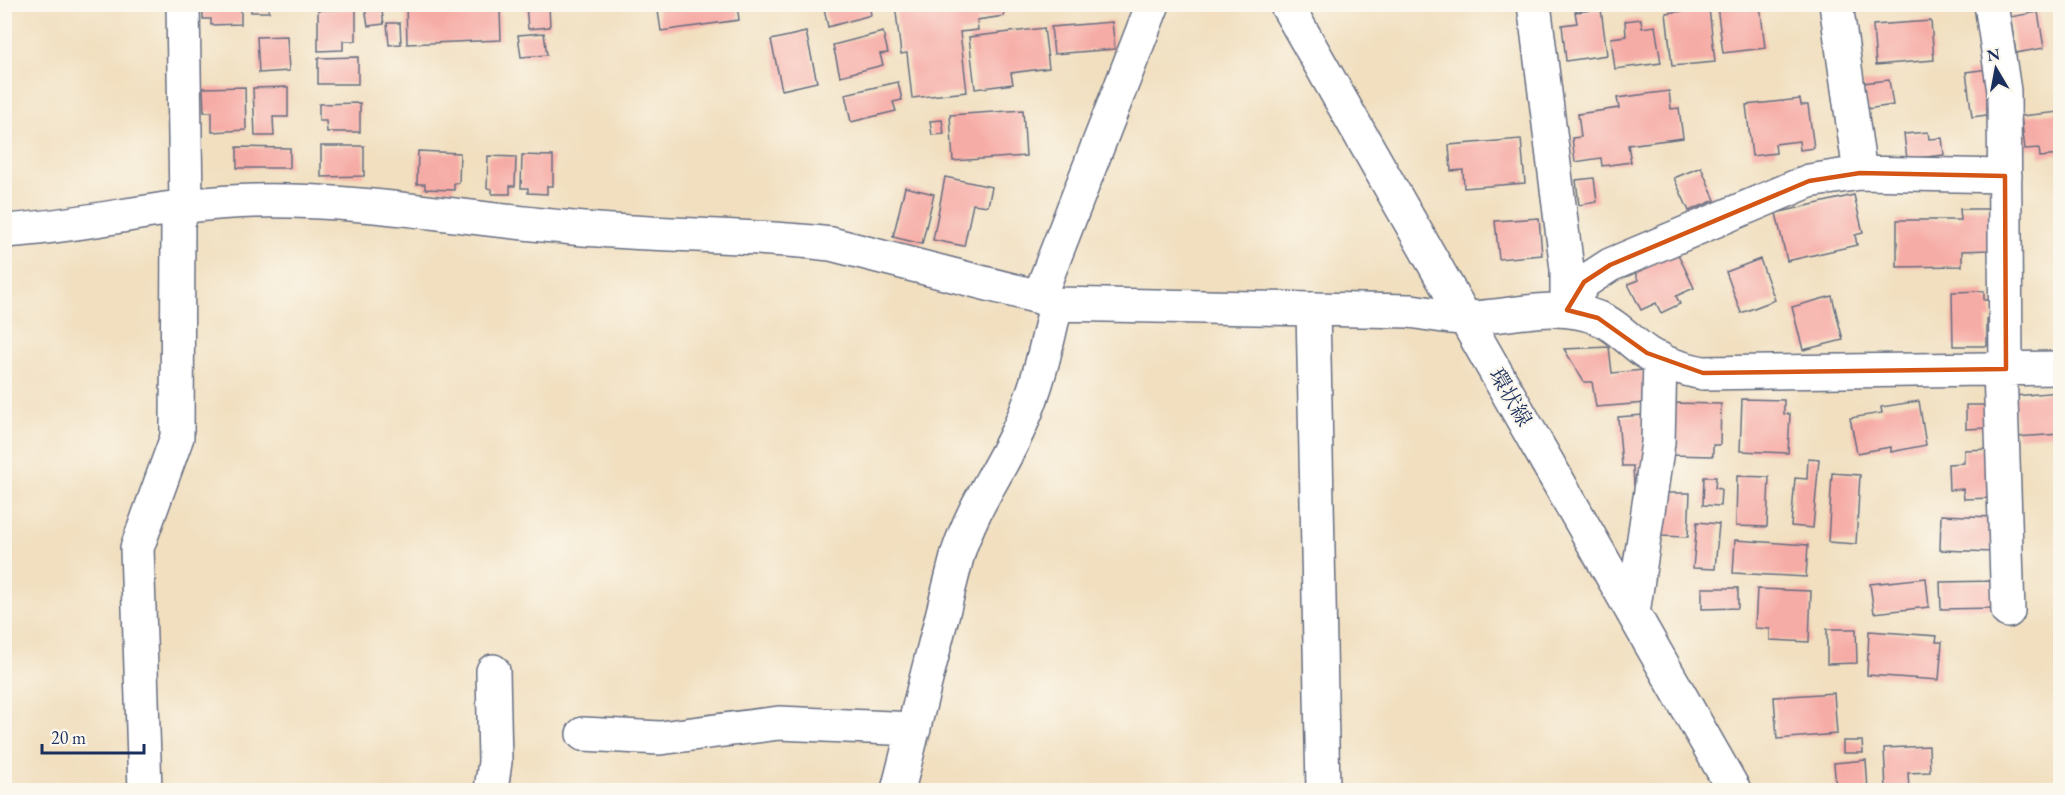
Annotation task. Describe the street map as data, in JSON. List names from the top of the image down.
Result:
{
  "streets": {
    "street": ["環状線"]
  },
  "scale_bar": "20 m",
  "north": "top"
}
